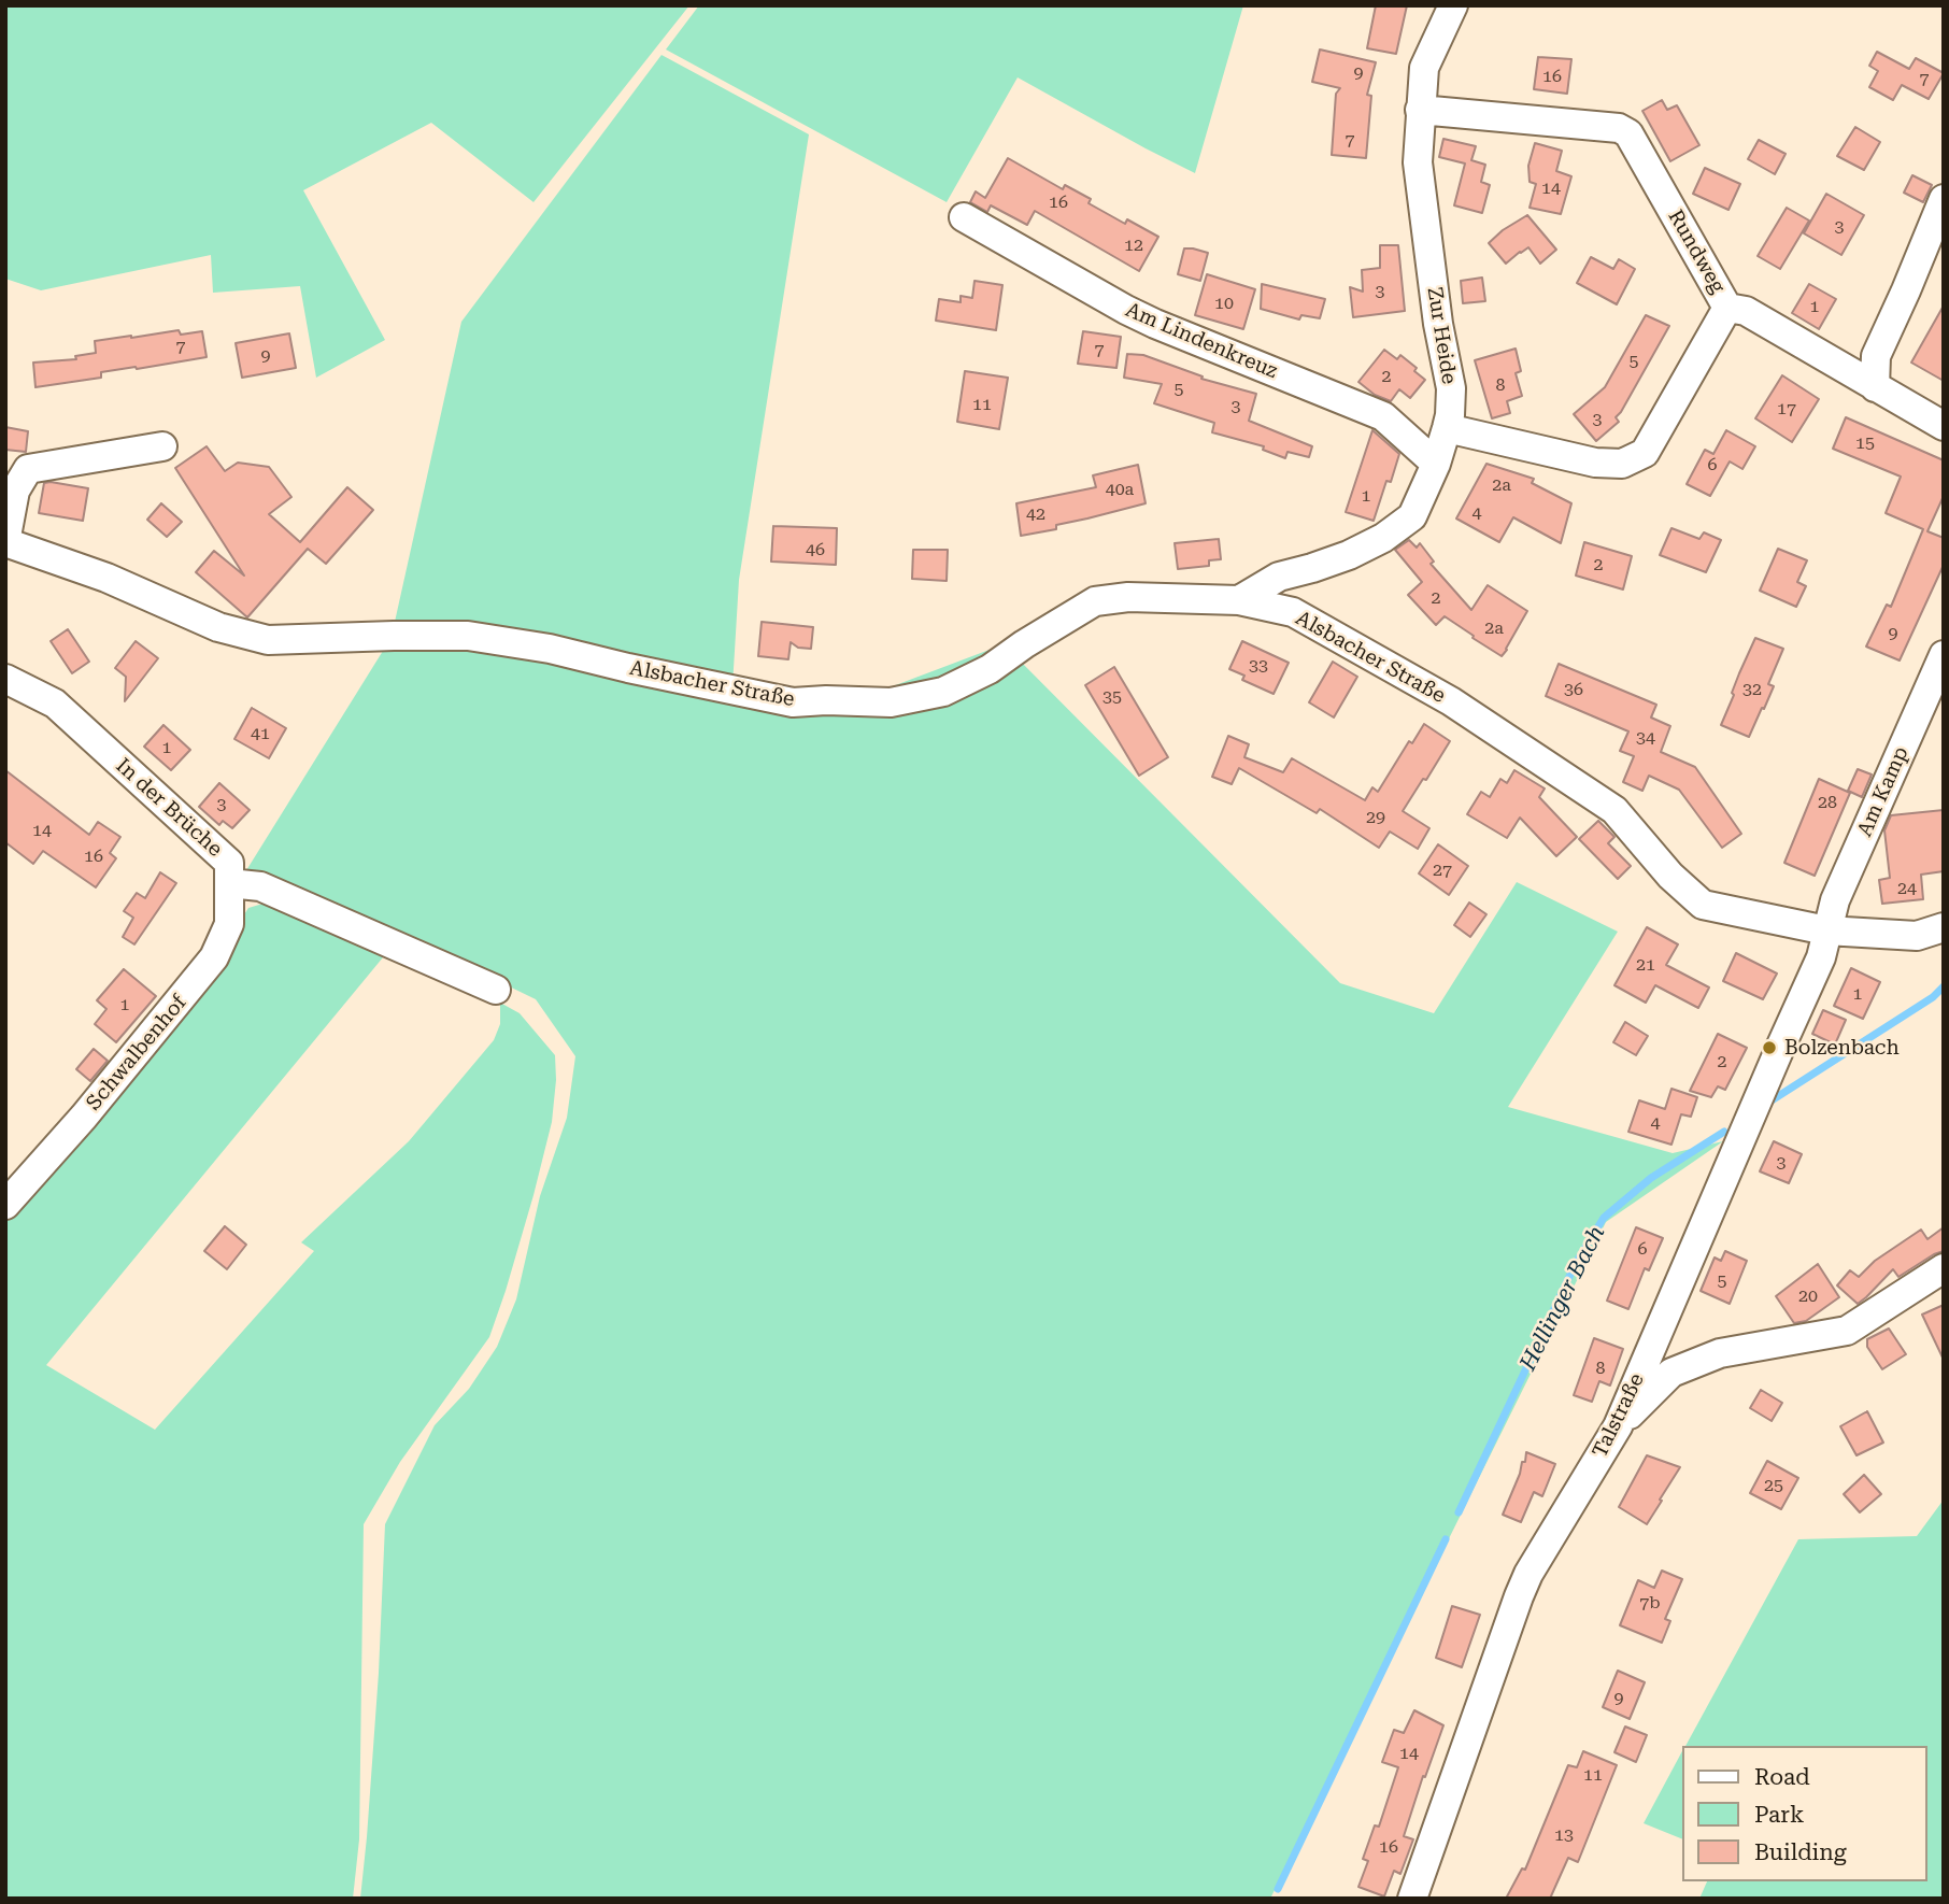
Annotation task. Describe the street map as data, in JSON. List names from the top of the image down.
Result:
{
  "streets": {
    "street": [
      "Rundweg",
      "Zur Heide",
      "Am Lindenkreuz",
      "Alsbacher Straße",
      "Am Kamp",
      "In der Brüche",
      "Schwalbenhof",
      "Talstraße"
    ]
  },
  "crossings": [
    ["Rundweg", "Zur Heide"],
    ["Zur Heide", "Am Lindenkreuz"],
    ["Zur Heide", "Alsbacher Straße"],
    ["Alsbacher Straße", "Am Kamp"],
    ["Alsbacher Straße", "Talstraße"],
    ["Am Kamp", "Talstraße"],
    ["In der Brüche", "Schwalbenhof"]
  ],
  "water": ["Hellinger Bach"],
  "places": ["Bolzenbach"],
  "house_numbers": [
    "9",
    "16",
    "7",
    "7",
    "14",
    "16",
    "3",
    "12",
    "3",
    "10",
    "1",
    "7",
    "7",
    "9",
    "5",
    "2",
    "8",
    "5",
    "11",
    "3",
    "17",
    "3",
    "15",
    "6",
    "2a",
    "40a",
    "1",
    "4",
    "42",
    "46",
    "2",
    "2",
    "2a",
    "9",
    "33",
    "36",
    "32",
    "35",
    "41",
    "34",
    "1",
    "28",
    "3",
    "29",
    "14",
    "16",
    "27",
    "24",
    "21",
    "1",
    "1",
    "2",
    "4",
    "3",
    "6",
    "5",
    "20",
    "8",
    "25",
    "7b",
    "9",
    "14",
    "11",
    "13",
    "16"
  ],
  "legend": ["Road", "Park", "Building"]
}
